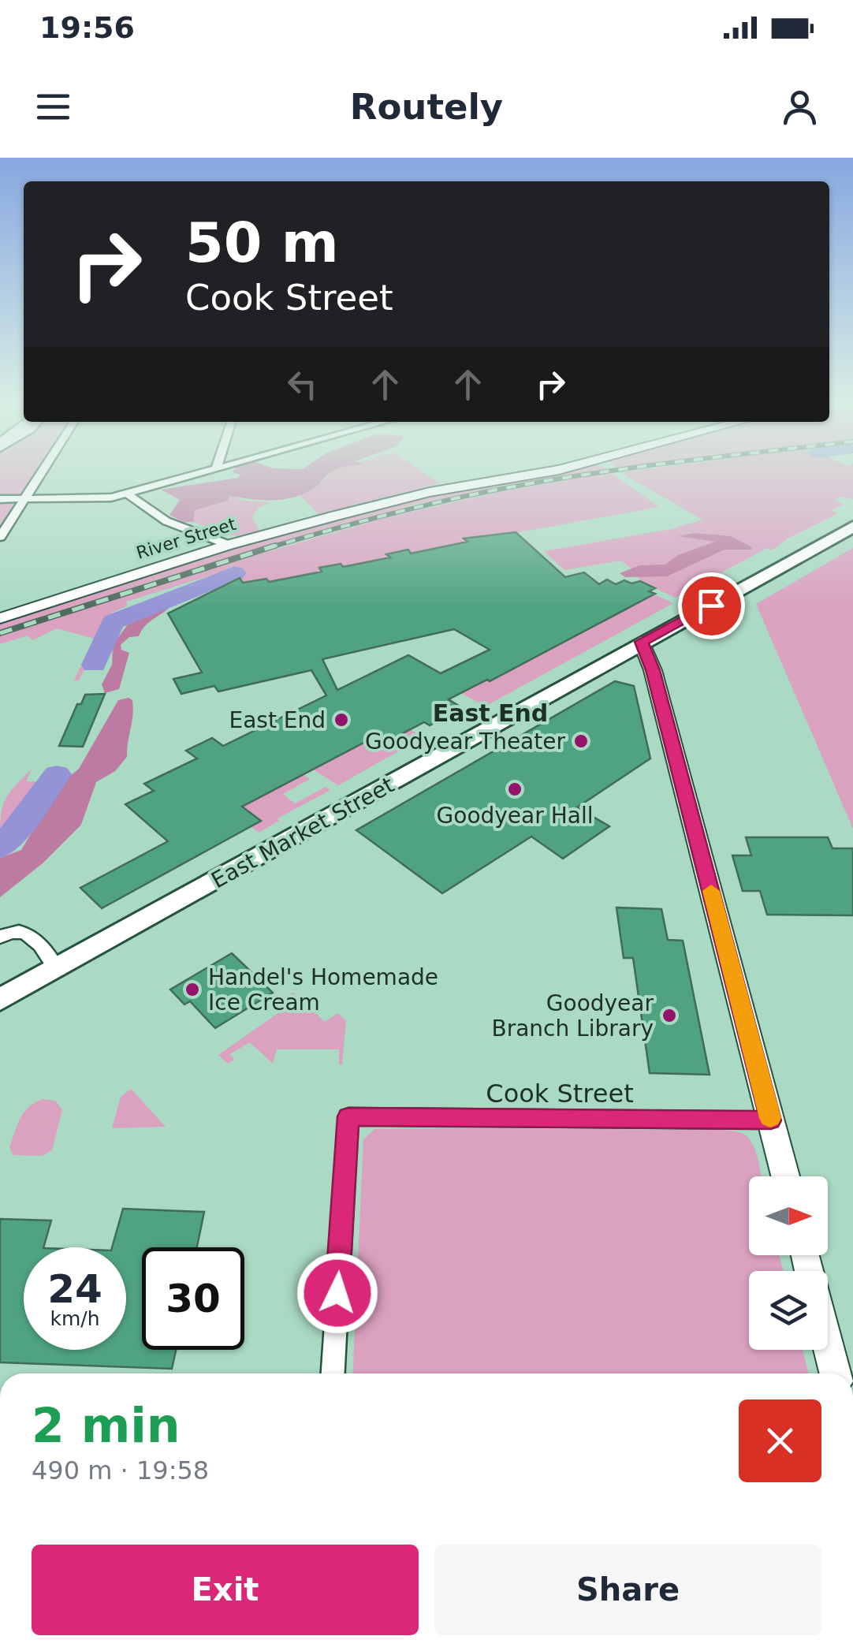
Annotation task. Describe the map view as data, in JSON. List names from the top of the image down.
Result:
{
  "streets": {
    "main road": ["East Market Street"],
    "street": ["River Street", "Cook Street"]
  },
  "districts": ["East End"],
  "places": [
    "East End",
    "Goodyear Theater",
    "Goodyear Hall",
    "Handel's Homemade Ice Cream",
    "Goodyear Branch Library"
  ],
  "north": "right",
  "page": {
    "status": "19:56",
    "header": "Routely",
    "turn": ["50 m", "Cook Street"],
    "speed": "24 km/h",
    "limit": "30",
    "heading": ["2 min", "490 m · 19:58"],
    "buttons": ["Exit", "Share"]
  }
}
